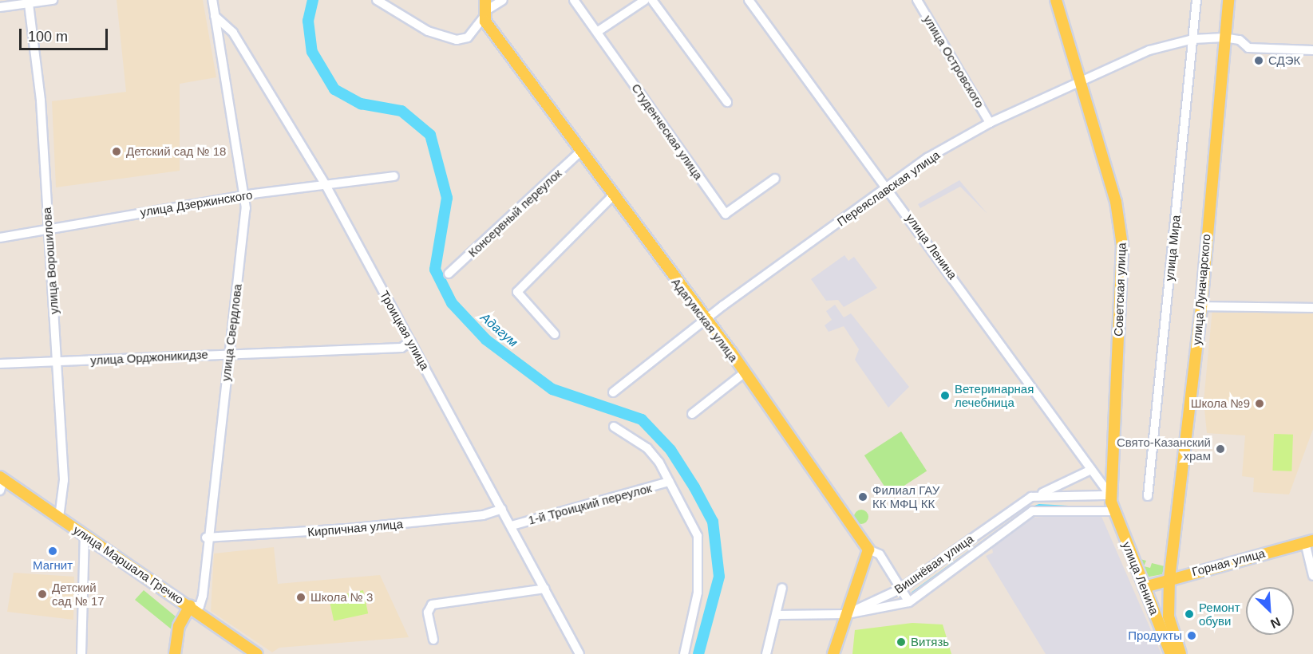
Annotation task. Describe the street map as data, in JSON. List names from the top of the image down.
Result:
{
  "streets": {
    "main road": [
      "улица Ленина",
      "Советская улица",
      "улица Луначарского",
      "Адагумская улица",
      "улица Свердлова",
      "Горная улица",
      "улица Маршала Гречко"
    ],
    "street": [
      "улица Островского",
      "Студенческая улица",
      "Переяславская улица",
      "улица Дзержинского",
      "Консервный переулок",
      "улица Мира",
      "улица Ворошилова",
      "Троицкая улица",
      "улица Орджоникидзе",
      "1-й Троицкий переулок",
      "Кирпичная улица",
      "Вишнёвая улица"
    ]
  },
  "crossings": [
    ["улица Островского", "Переяславская улица"],
    ["Переяславская улица", "улица Ленина"],
    ["Переяславская улица", "улица Мира"],
    ["Переяславская улица", "Советская улица"],
    ["Переяславская улица", "улица Луначарского"],
    ["Переяславская улица", "Адагумская улица"],
    ["улица Дзержинского", "улица Ворошилова"],
    ["улица Дзержинского", "Троицкая улица"],
    ["улица Дзержинского", "улица Свердлова"],
    ["Консервный переулок", "Адагумская улица"],
    ["улица Ленина", "Советская улица"],
    ["улица Ленина", "улица Луначарского"],
    ["улица Ленина", "Горная улица"],
    ["улица Ленина", "Вишнёвая улица"],
    ["улица Ворошилова", "улица Орджоникидзе"],
    ["улица Ворошилова", "улица Маршала Гречко"],
    ["Советская улица", "Вишнёвая улица"],
    ["улица Луначарского", "Горная улица"],
    ["Троицкая улица", "улица Свердлова"],
    ["Троицкая улица", "улица Орджоникидзе"],
    ["Троицкая улица", "1-й Троицкий переулок"],
    ["Троицкая улица", "Кирпичная улица"],
    ["улица Свердлова", "улица Орджоникидзе"],
    ["улица Свердлова", "Кирпичная улица"],
    ["улица Свердлова", "улица Маршала Гречко"]
  ],
  "water": ["Адагум"],
  "places": [
    "СДЭК",
    "Детский сад № 18",
    "Ветеринарная лечебница",
    "Школа №9",
    "Свято-Казанский храм",
    "Филиал ГАУ КК МФЦ КК",
    "Магнит",
    "Детский сад № 17",
    "Школа № 3",
    "Ремонт обуви",
    "Продукты",
    "Витязь"
  ],
  "scale_bar": "100 m",
  "north": "bottom right"
}
